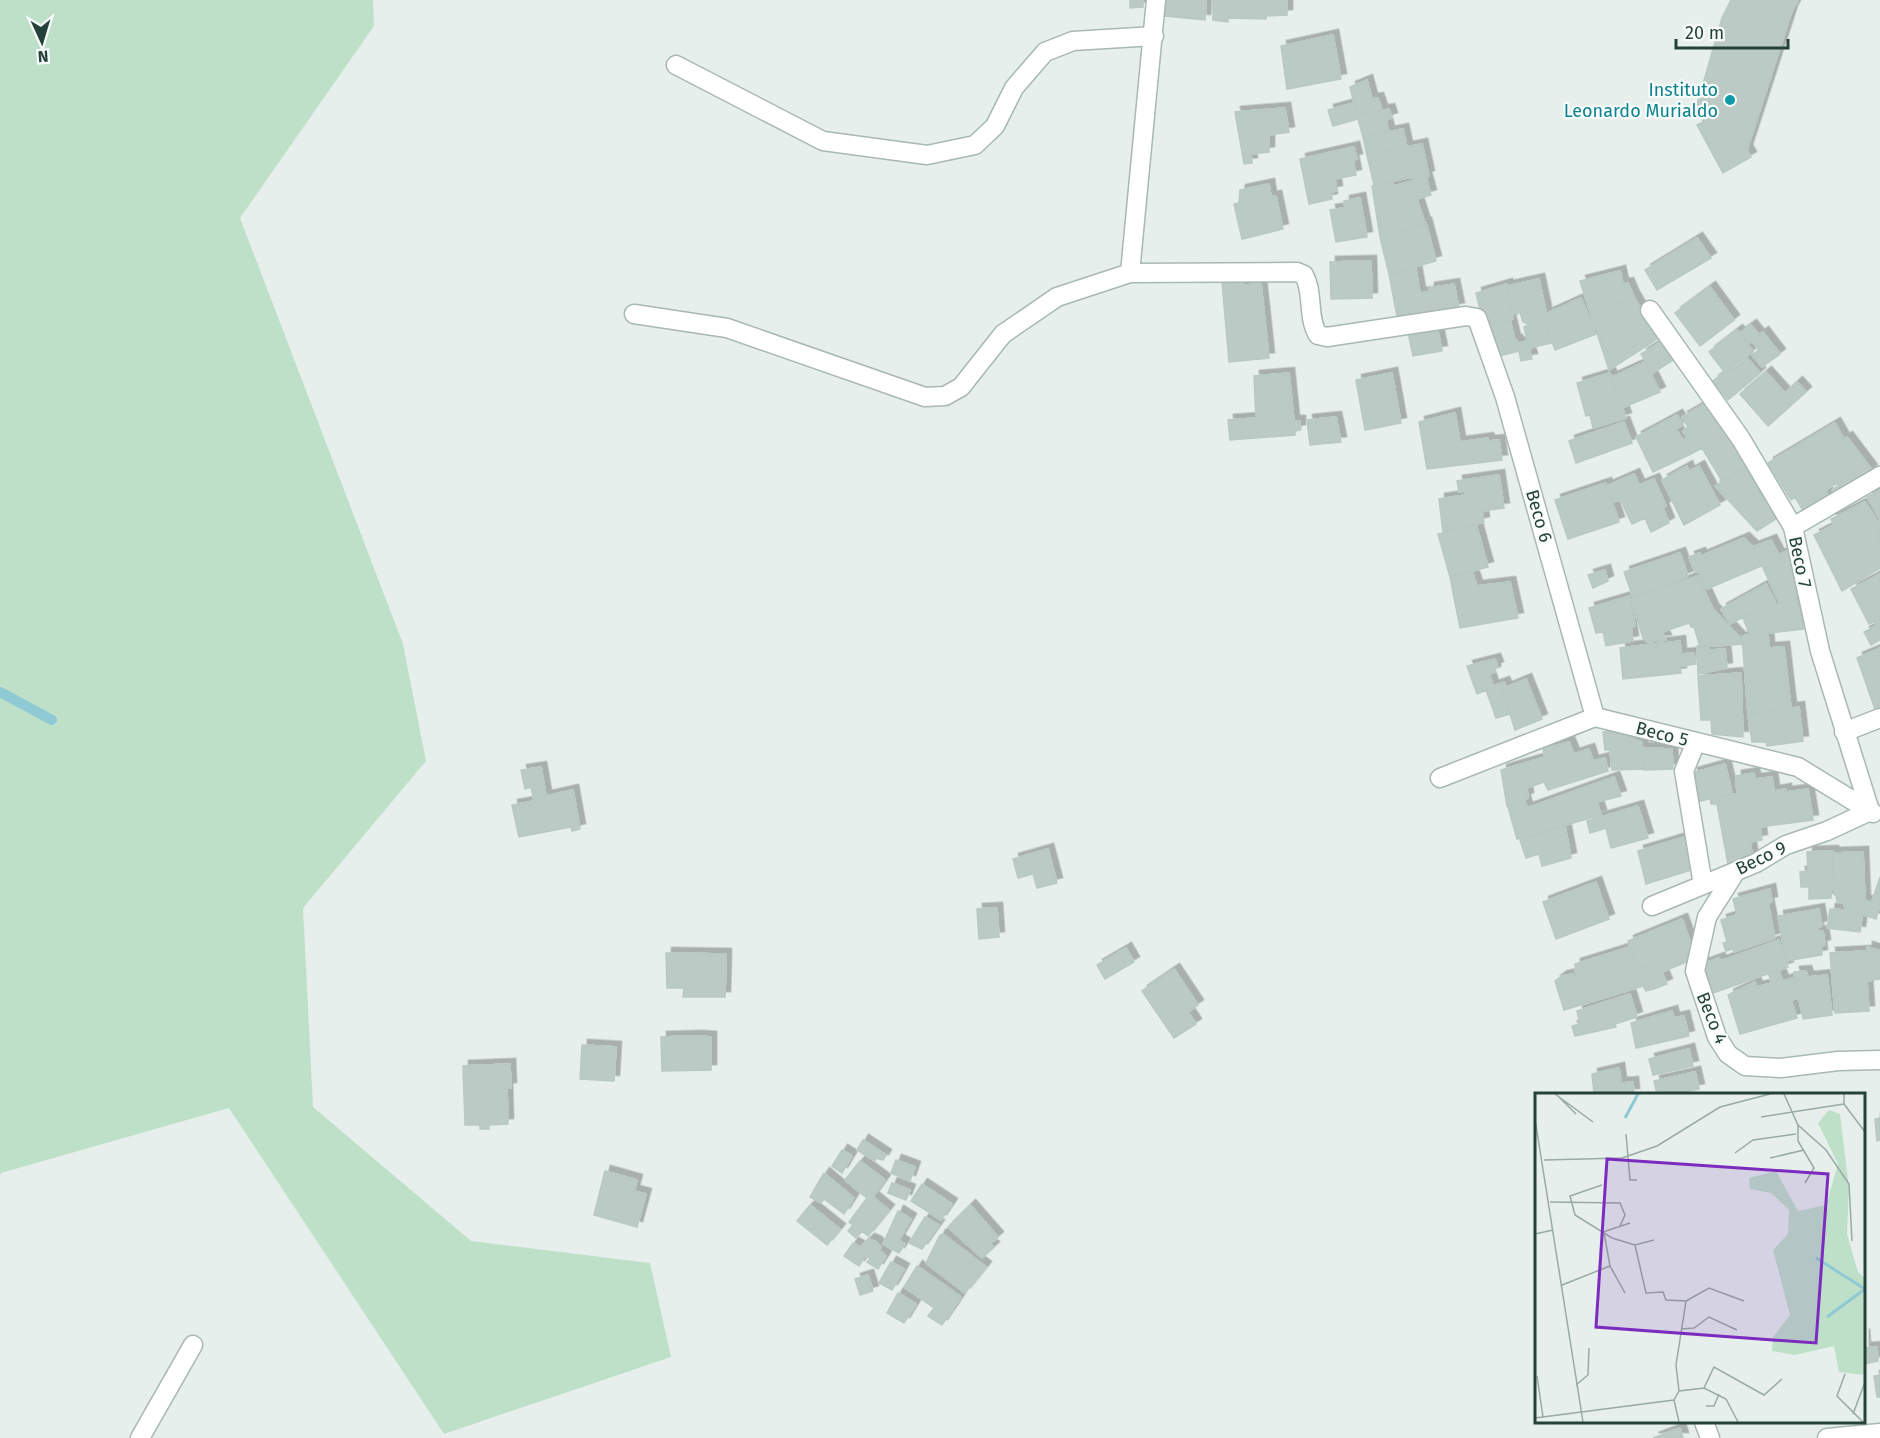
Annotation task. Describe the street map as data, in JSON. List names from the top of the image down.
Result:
{
  "streets": {
    "street": [
      "Beco 6",
      "Beco 7",
      "Beco 5",
      "Beco 9",
      "Beco 4"
    ]
  },
  "crossings": [
    ["Beco 6", "Beco 5"],
    ["Beco 7", "Beco 5"],
    ["Beco 7", "Beco 9"],
    ["Beco 5", "Beco 9"],
    ["Beco 9", "Beco 4"]
  ],
  "places": ["Instituto Leonardo Murialdo"],
  "scale_bar": "20 m",
  "north": "bottom"
}
